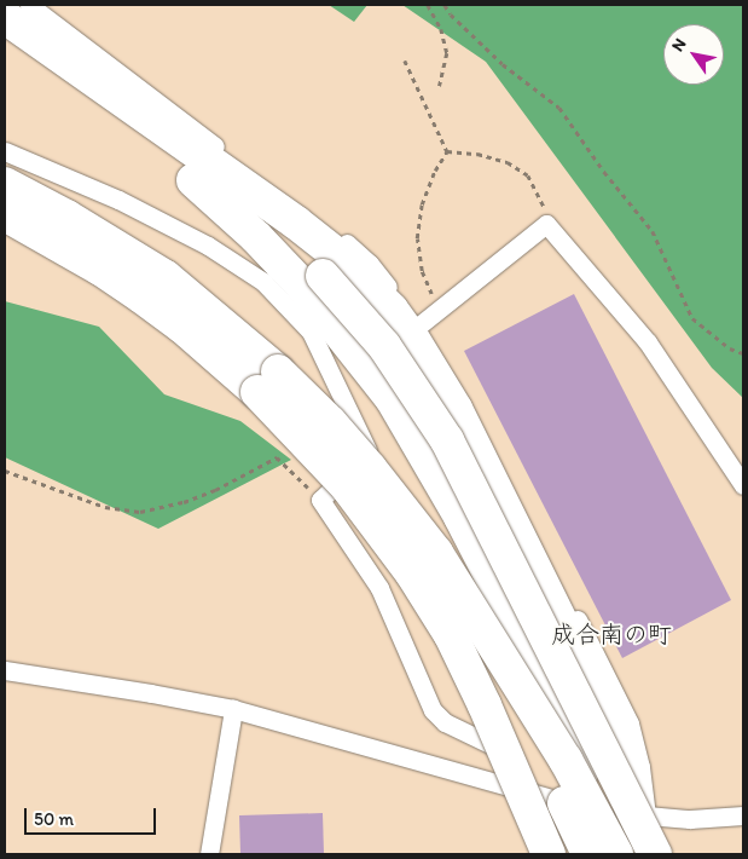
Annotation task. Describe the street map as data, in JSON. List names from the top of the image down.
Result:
{
  "districts": ["成合南の町"],
  "scale_bar": "50 m",
  "north": "top left"
}
